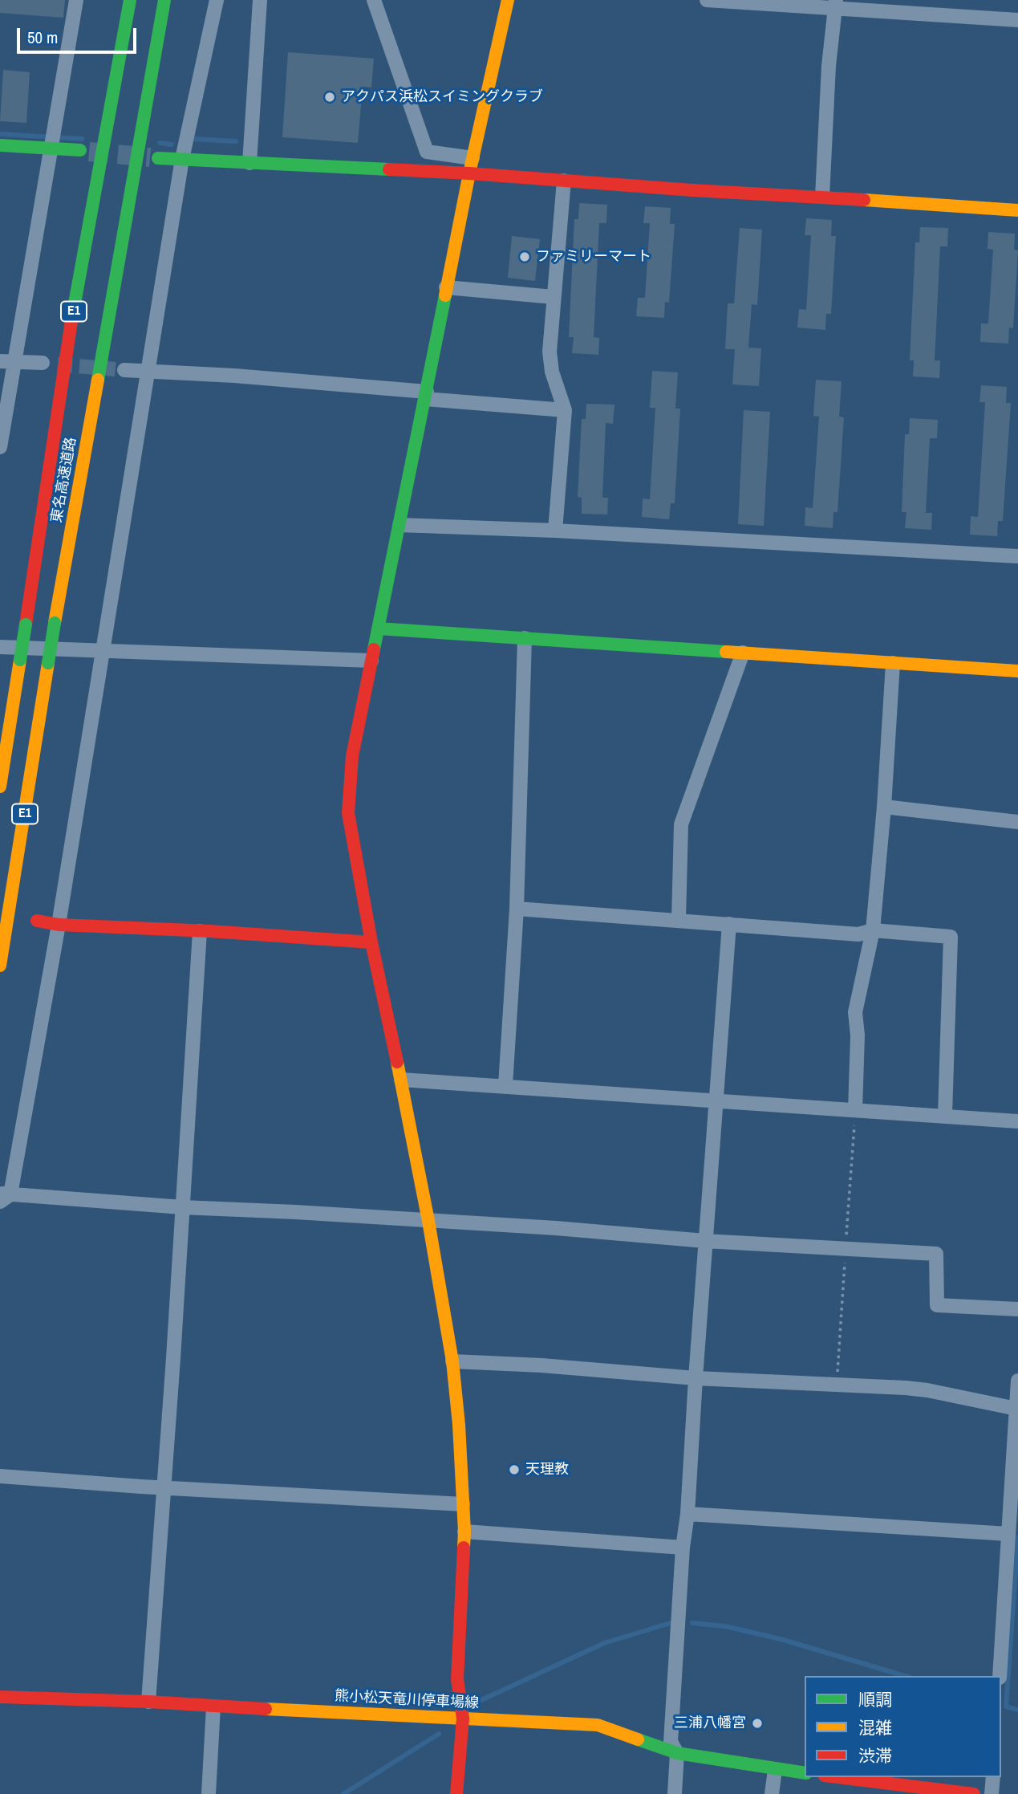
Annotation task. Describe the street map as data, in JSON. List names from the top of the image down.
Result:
{
  "streets": {
    "main road": ["E1", "東名高速道路", "熊小松天竜川停車場線"]
  },
  "places": [
    "アクパス浜松スイミングクラブ",
    "ファミリーマート",
    "天理教",
    "三浦八幡宮"
  ],
  "legend": ["順調", "混雑", "渋滞"],
  "scale_bar": "50 m"
}
